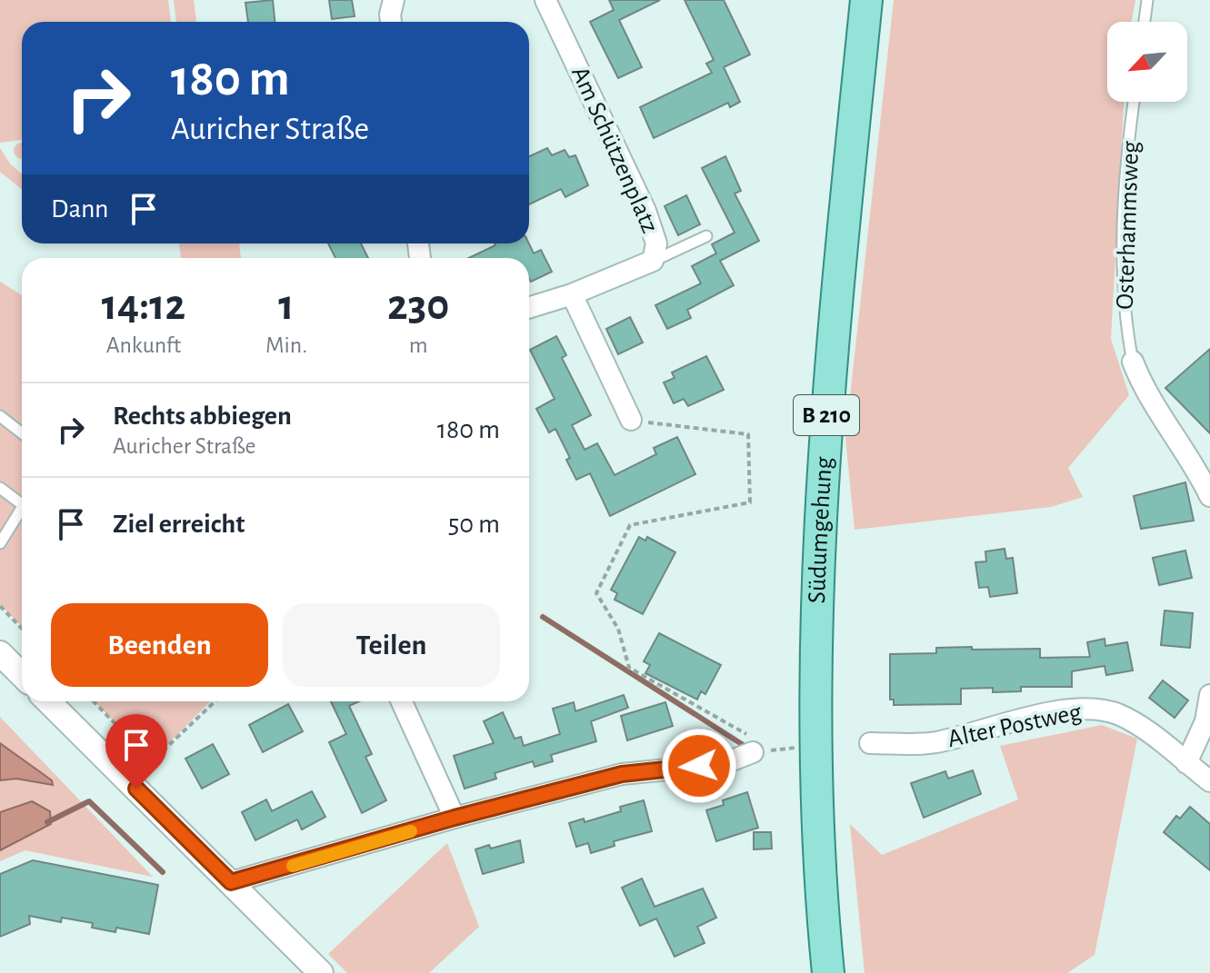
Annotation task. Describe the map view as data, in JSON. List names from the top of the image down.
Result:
{
  "streets": {
    "main road": ["B 210", "Südumgehung"],
    "street": ["Am Schützenplatz", "Alter Postweg"],
    "lane": ["Osterhammsweg"]
  },
  "north": "bottom left",
  "page": {
    "turn": ["180 m", "Auricher Straße"],
    "then": "Dann",
    "eta": [
      "14:12",
      "Ankunft",
      "1",
      "Min.",
      "230",
      "m"
    ],
    "list": [
      {
        "name": "Rechts abbiegen",
        "note": "Auricher Straße",
        "value": "180 m"
      },
      {
        "name": "Ziel erreicht",
        "value": "50 m"
      }
    ],
    "buttons": ["Beenden", "Teilen"]
  }
}
